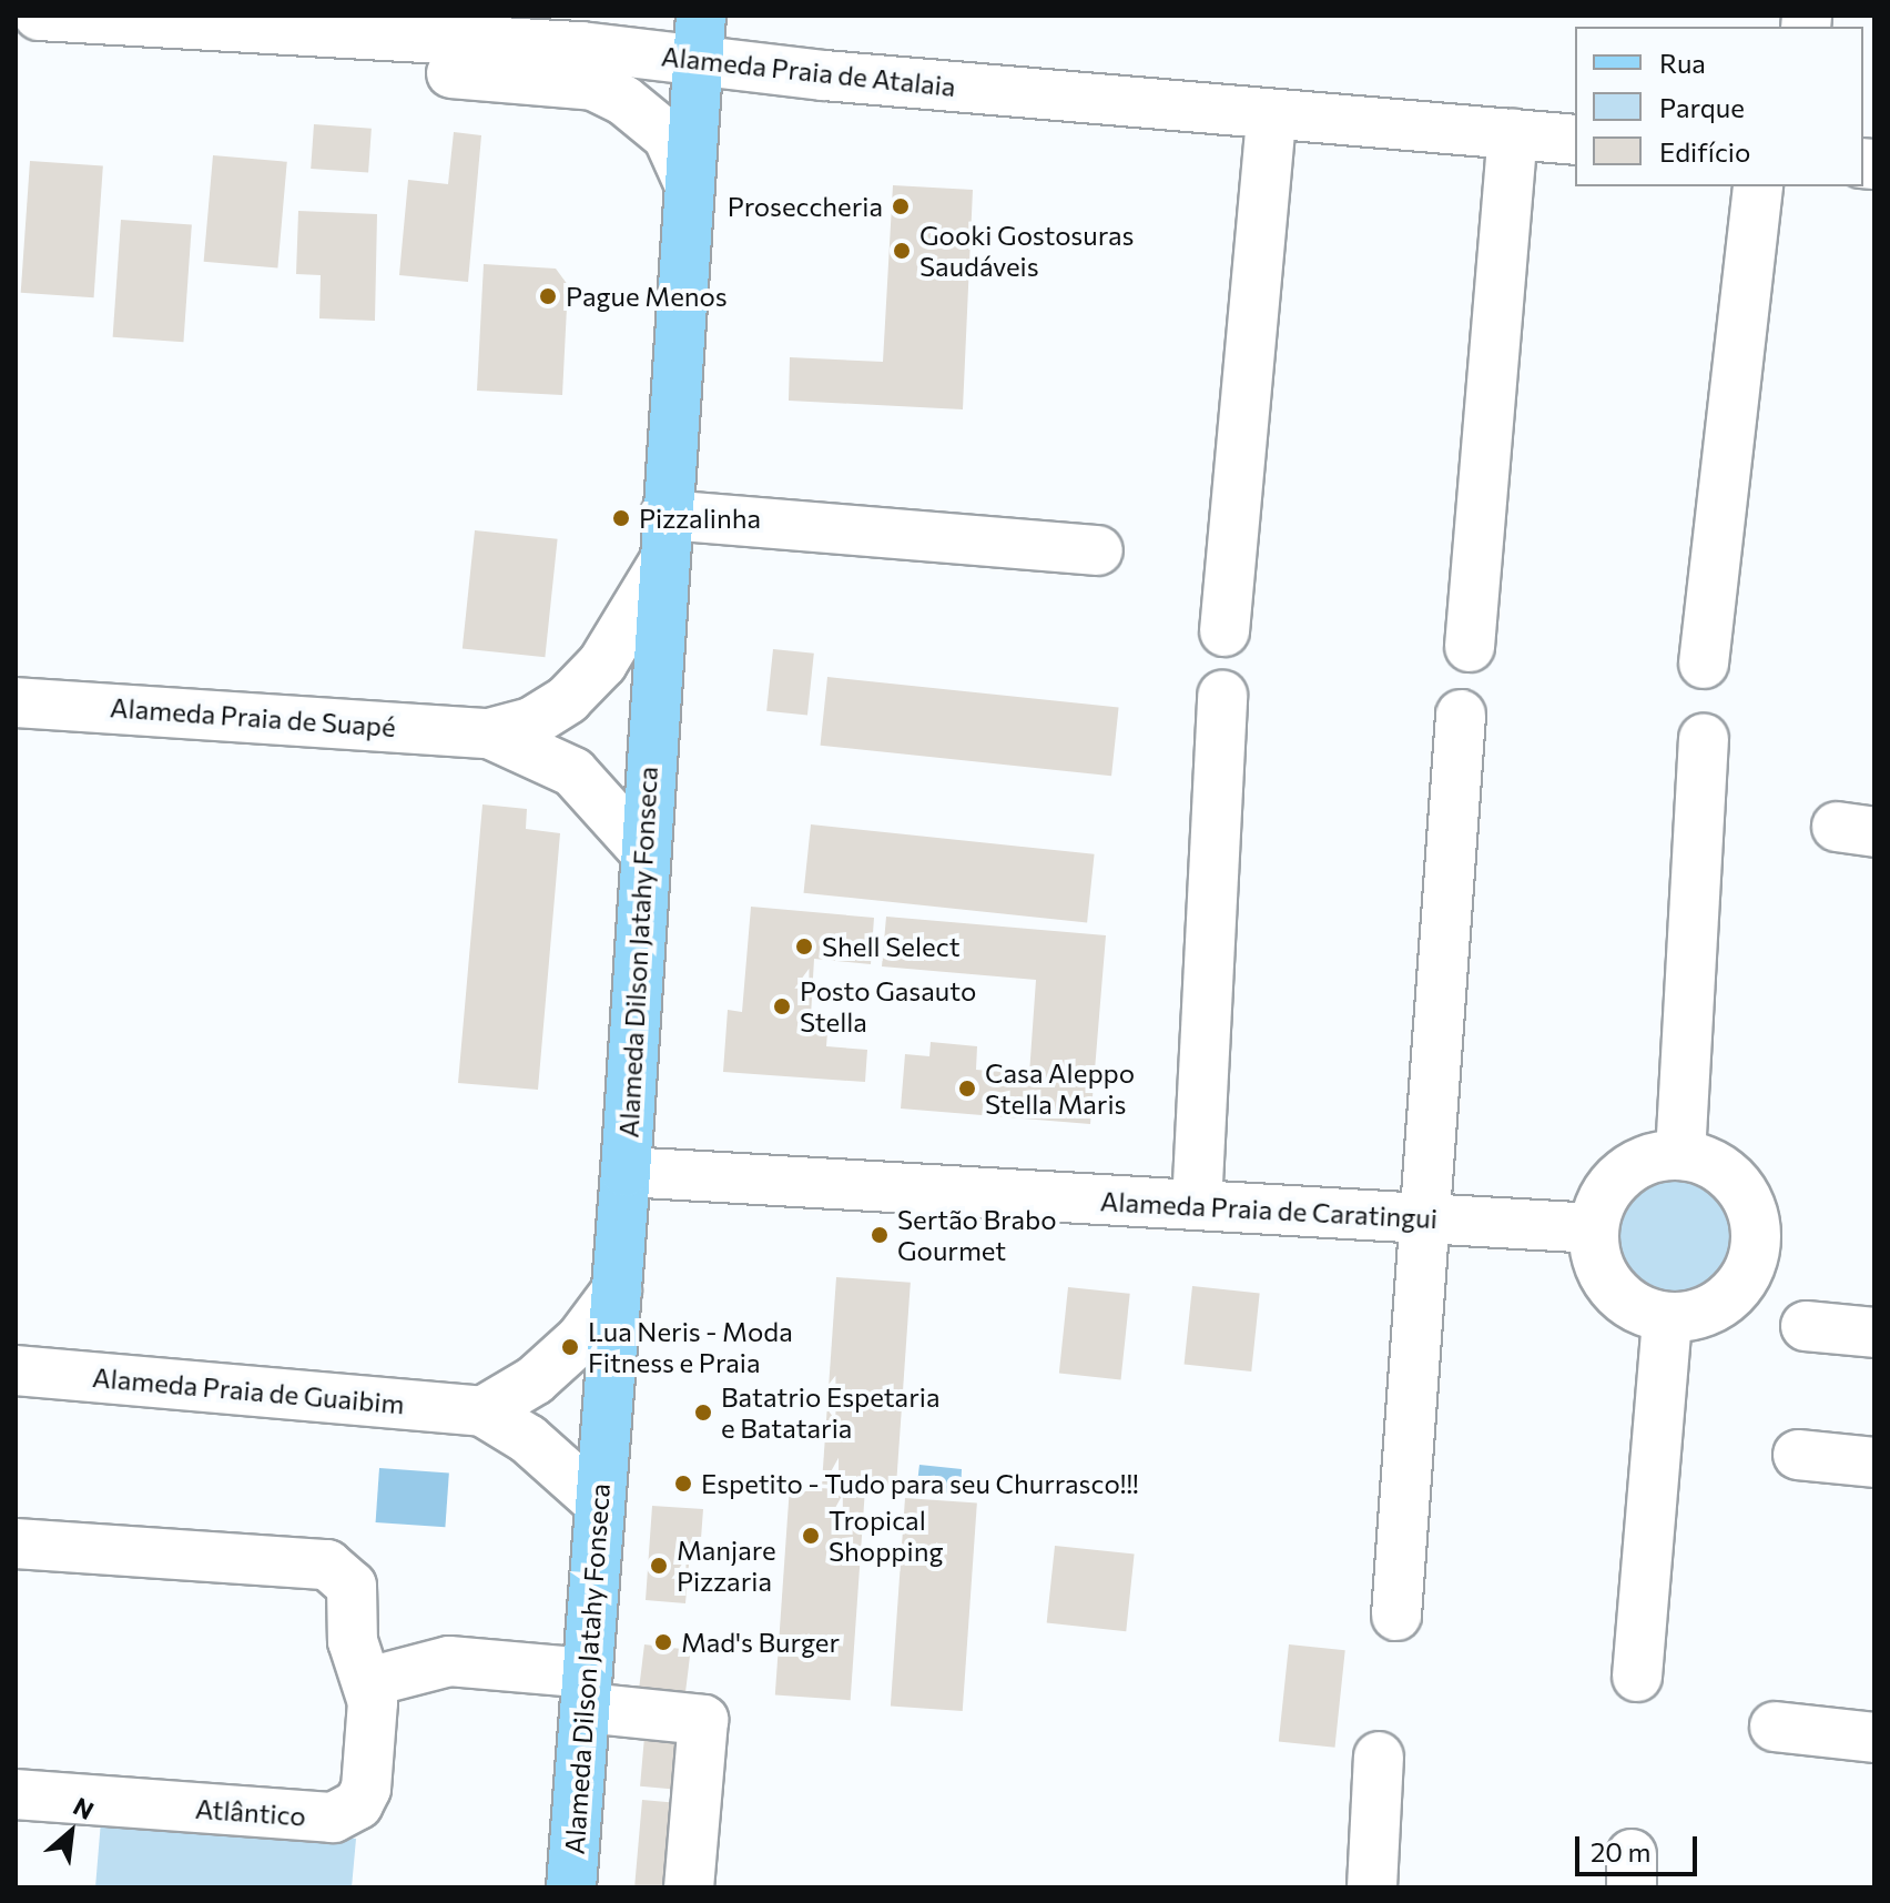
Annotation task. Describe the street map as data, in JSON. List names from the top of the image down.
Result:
{
  "streets": {
    "main road": ["Alameda Dilson Jatahy Fonseca"],
    "street": [
      "Alameda Praia de Atalaia",
      "Alameda Praia de Suapé",
      "Alameda Praia de Caratingui",
      "Alameda Praia de Guaibim",
      "Atlântico"
    ]
  },
  "crossings": [
    ["Alameda Praia de Atalaia", "Alameda Dilson Jatahy Fonseca"],
    ["Alameda Praia de Suapé", "Alameda Dilson Jatahy Fonseca"],
    ["Alameda Dilson Jatahy Fonseca", "Alameda Praia de Caratingui"],
    ["Alameda Dilson Jatahy Fonseca", "Alameda Praia de Guaibim"]
  ],
  "places": [
    "Proseccheria",
    "Gooki Gostosuras Saudáveis",
    "Pague Menos",
    "Pizzalinha",
    "Shell Select",
    "Posto Gasauto Stella",
    "Casa Aleppo Stella Maris",
    "Sertão Brabo Gourmet",
    "Lua Neris - Moda Fitness e Praia",
    "Batatrio Espetaria e Batataria",
    "Espetito - Tudo para seu Churrasco!!!",
    "Tropical Shopping",
    "Manjare Pizzaria",
    "Mad's Burger"
  ],
  "legend": ["Rua", "Parque", "Edifício"],
  "scale_bar": "20 m",
  "north": "top right"
}
